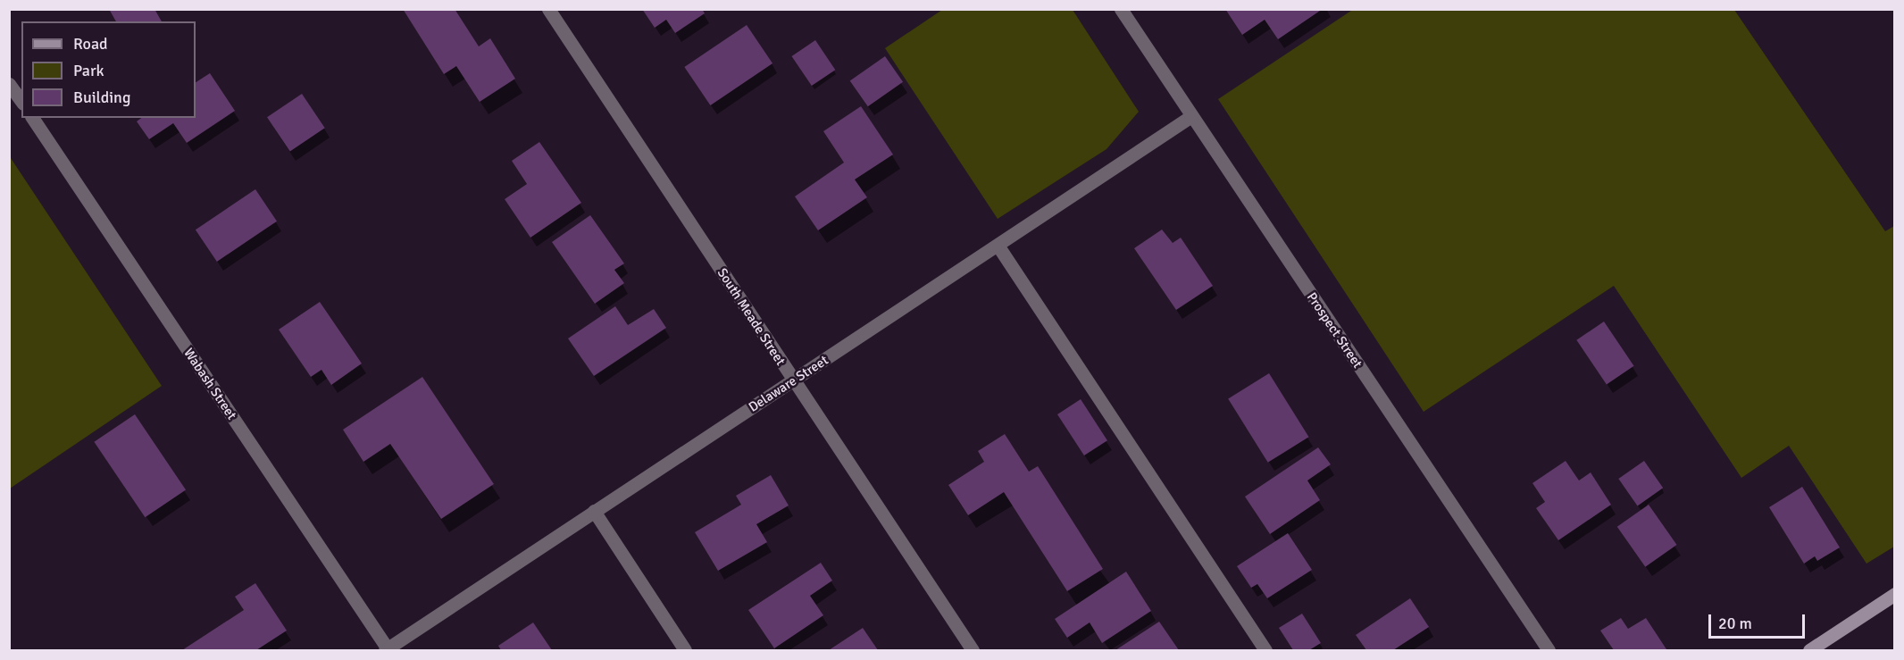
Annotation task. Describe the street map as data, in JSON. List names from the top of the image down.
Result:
{
  "streets": {
    "street": [
      "South Meade Street",
      "Prospect Street",
      "Wabash Street",
      "Delaware Street"
    ]
  },
  "crossings": [
    ["South Meade Street", "Delaware Street"],
    ["Prospect Street", "Delaware Street"],
    ["Wabash Street", "Delaware Street"]
  ],
  "legend": ["Road", "Park", "Building"],
  "scale_bar": "20 m"
}
